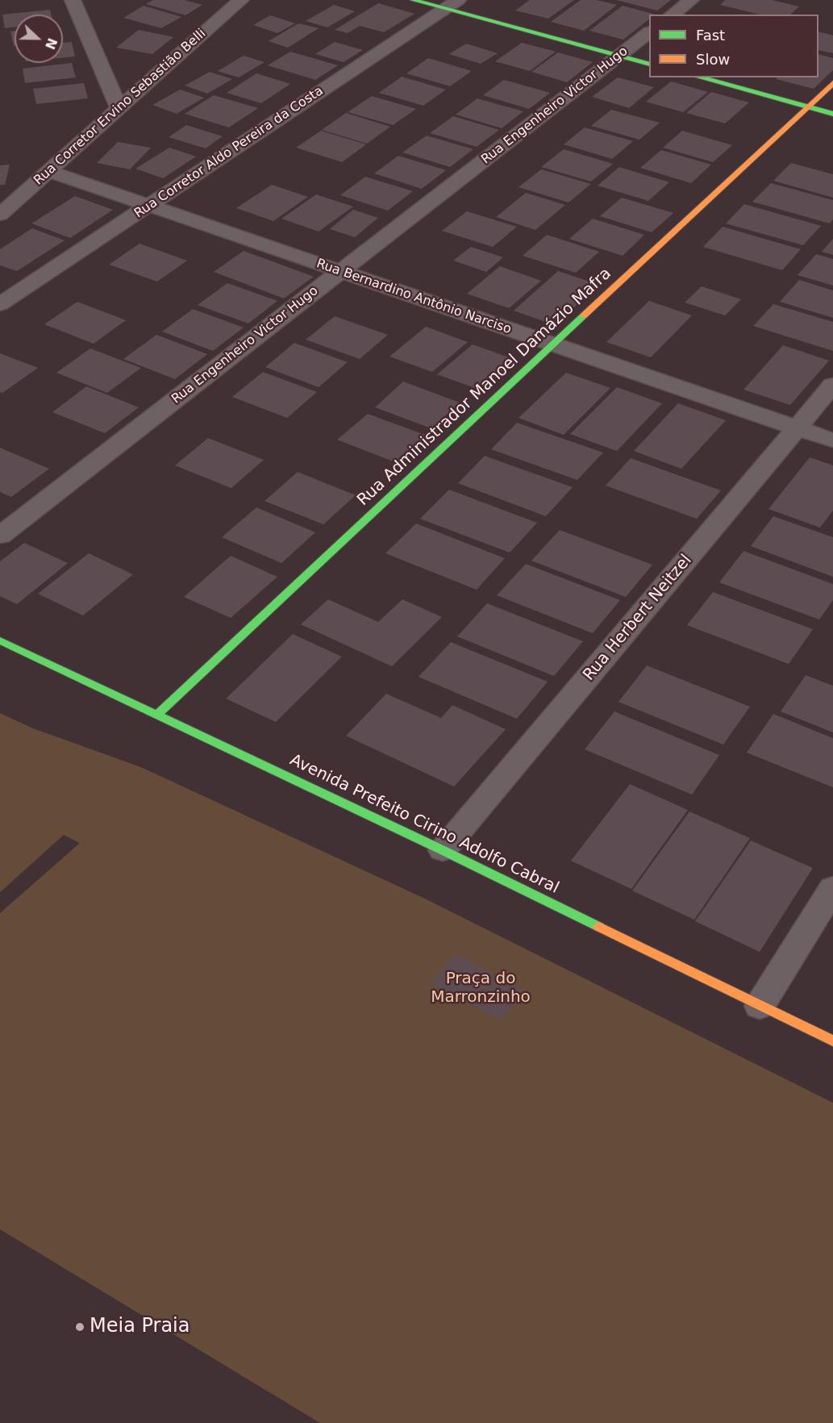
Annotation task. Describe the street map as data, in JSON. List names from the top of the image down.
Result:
{
  "streets": {
    "street": [
      "Rua Engenheiro Victor Hugo",
      "Rua Corretor Ervino Sebastião Belli",
      "Rua Corretor Aldo Pereira da Costa",
      "Rua Bernardino Antônio Narciso",
      "Rua Administrador Manoel Damázio Mafra",
      "Rua Herbert Neitzel",
      "Avenida Prefeito Cirino Adolfo Cabral"
    ]
  },
  "crossings": [
    ["Rua Engenheiro Victor Hugo", "Rua Bernardino Antônio Narciso"],
    ["Rua Corretor Ervino Sebastião Belli", "Rua Bernardino Antônio Narciso"],
    ["Rua Corretor Aldo Pereira da Costa", "Rua Bernardino Antônio Narciso"],
    ["Rua Bernardino Antônio Narciso", "Rua Administrador Manoel Damázio Mafra"],
    ["Rua Bernardino Antônio Narciso", "Rua Herbert Neitzel"],
    ["Rua Administrador Manoel Damázio Mafra", "Avenida Prefeito Cirino Adolfo Cabral"],
    ["Rua Herbert Neitzel", "Avenida Prefeito Cirino Adolfo Cabral"]
  ],
  "parks": ["Praça do Marronzinho"],
  "places": ["Meia Praia"],
  "legend": ["Fast", "Slow"],
  "north": "right"
}
